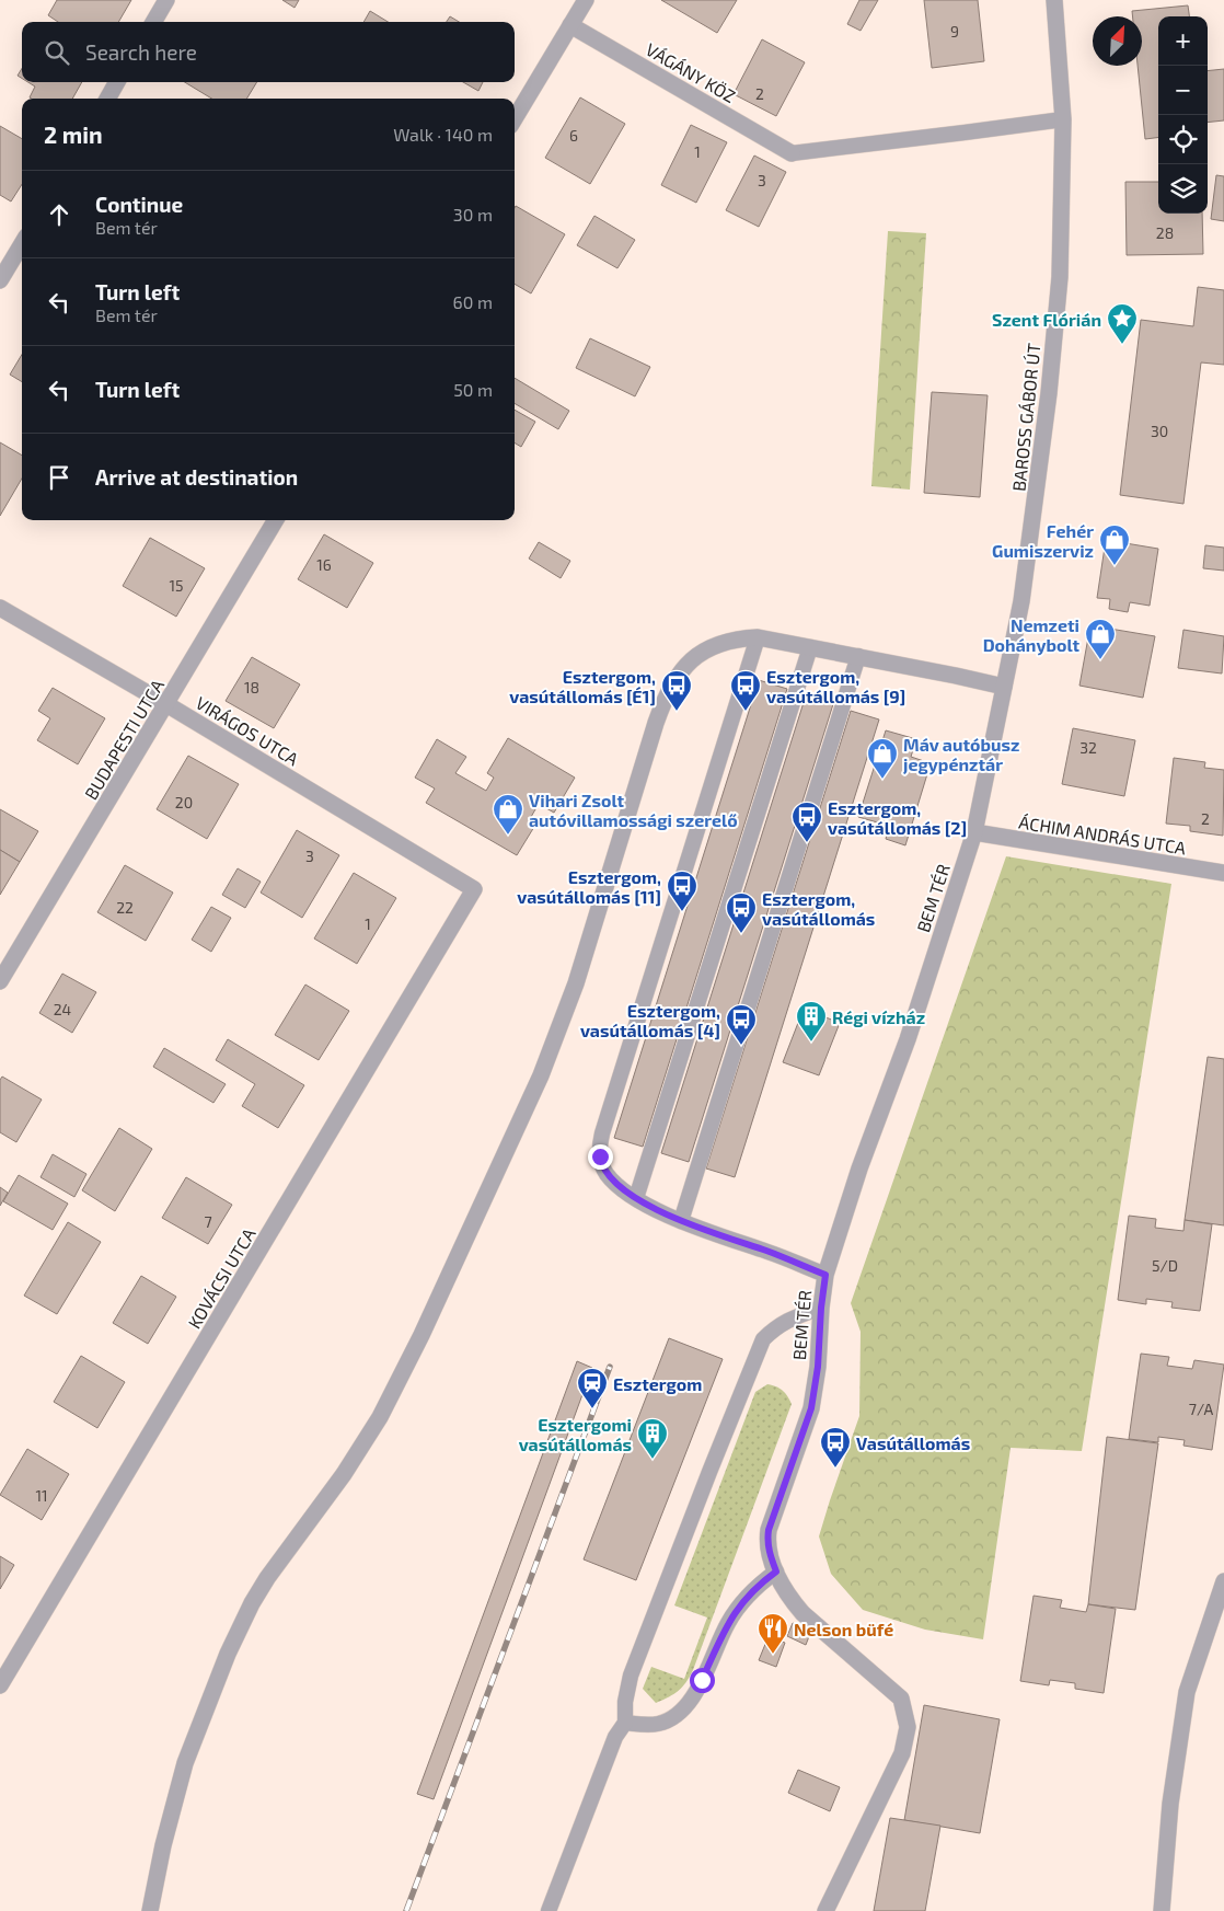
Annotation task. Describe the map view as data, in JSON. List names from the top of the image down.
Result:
{
  "streets": {
    "street": [
      "VÁGÁNY KÖZ",
      "BAROSS GÁBOR ÚT",
      "VIRÁGOS UTCA",
      "BUDAPESTI UTCA",
      "ÁCHIM ANDRÁS UTCA",
      "BEM TÉR",
      "KOVÁCSI UTCA"
    ]
  },
  "crossings": [
    ["BAROSS GÁBOR ÚT", "ÁCHIM ANDRÁS UTCA"],
    ["BAROSS GÁBOR ÚT", "BEM TÉR"],
    ["VIRÁGOS UTCA", "BUDAPESTI UTCA"],
    ["VIRÁGOS UTCA", "KOVÁCSI UTCA"],
    ["ÁCHIM ANDRÁS UTCA", "BEM TÉR"]
  ],
  "places": {
    "place": ["Szent Flórián"],
    "shop": [
      "Fehér Gumiszerviz",
      "Nemzeti Dohánybolt",
      "Máv autóbusz jegypénztár",
      "Vihari Zsolt autóvillamossági szerelő"
    ],
    "bus stop": [
      "Esztergom, vasútállomás [É1]",
      "Esztergom, vasútállomás [9]",
      "Esztergom, vasútállomás [2]",
      "Esztergom, vasútállomás [11]",
      "Esztergom, vasútállomás",
      "Esztergom, vasútállomás [4]",
      "Vasútállomás"
    ],
    "building": ["Régi vízház", "Esztergomi vasútállomás"],
    "station": ["Esztergom"],
    "restaurant": ["Nelson büfé"]
  },
  "house_numbers": [
    "9",
    "2",
    "6",
    "1",
    "3",
    "28",
    "30",
    "16",
    "15",
    "18",
    "32",
    "20",
    "2",
    "3",
    "22",
    "1",
    "24",
    "7",
    "5/D",
    "7/A",
    "11"
  ],
  "north": "top right",
  "page": {
    "map_buttons": ["+", "−"],
    "search": "Search here",
    "heading": ["2 min", "Walk · 140 m"],
    "list": [
      ["Continue", "Bem tér", "30 m"],
      ["Turn left", "Bem tér", "60 m"],
      ["Turn left", "50 m"],
      "Arrive at destination"
    ]
  }
}
